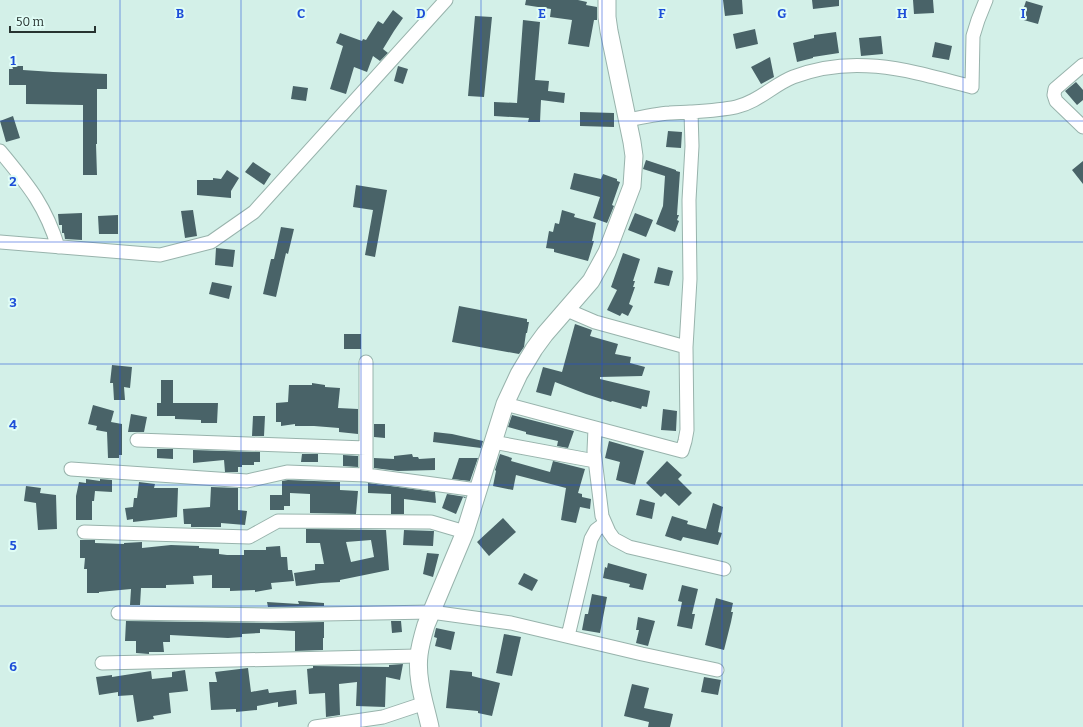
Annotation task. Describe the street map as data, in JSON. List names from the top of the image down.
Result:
{
  "scale_bar": "50 m",
  "grid": {
    "columns": [
      "B",
      "C",
      "D",
      "E",
      "F",
      "G",
      "H",
      "I"
    ],
    "rows": [
      "1",
      "2",
      "3",
      "4",
      "5",
      "6"
    ]
  }
}
